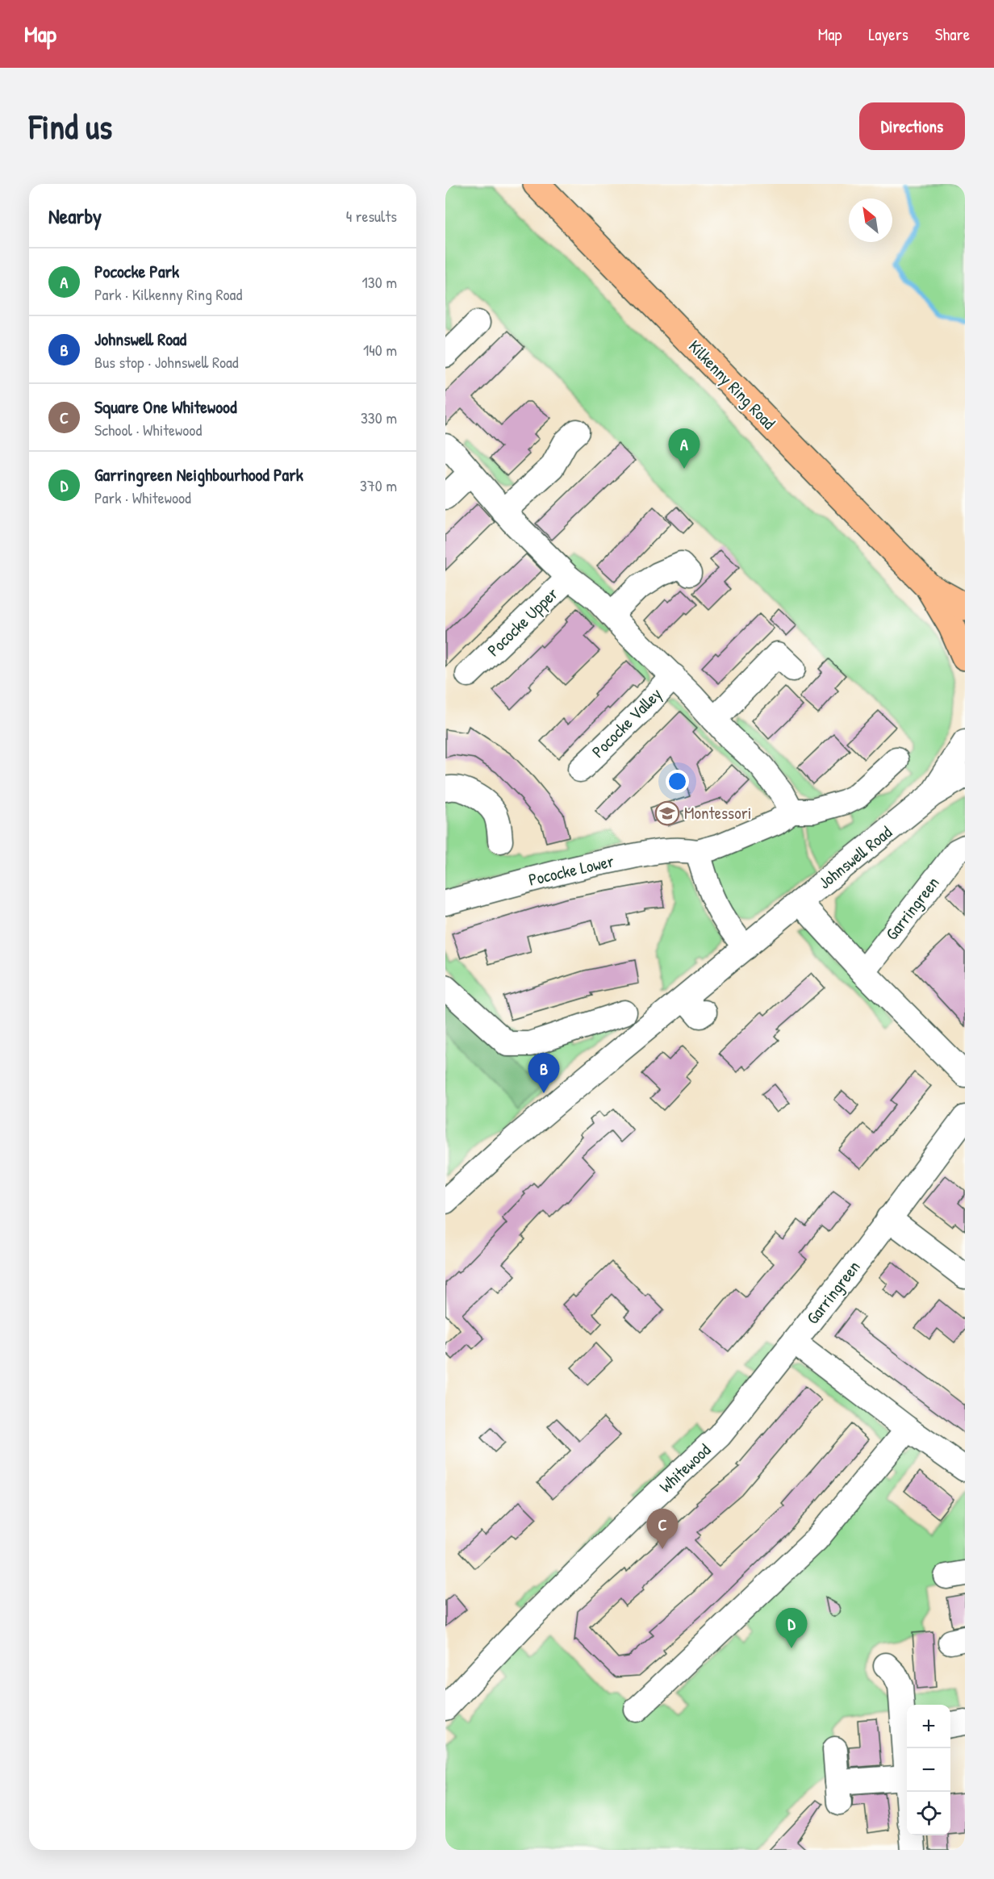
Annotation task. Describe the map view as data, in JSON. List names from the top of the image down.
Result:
{
  "streets": {
    "main road": ["Kilkenny Ring Road"],
    "street": [
      "Pococke Upper",
      "Pococke Valley",
      "Johnswell Road",
      "Pococke Lower",
      "Garringreen",
      "Whitewood"
    ]
  },
  "crossings": [
    ["Pococke Upper", "Pococke Valley"],
    ["Garringreen", "Whitewood"]
  ],
  "places": {
    "school or university": ["Montessori"]
  },
  "north": "top left",
  "page": {
    "header": "Map",
    "nav": ["Map", "Layers", "Share"],
    "buttons": "Directions",
    "title": "Find us",
    "heading": ["Nearby", "4 results"],
    "list": [
      {
        "mark": "A",
        "name": "Pococke Park",
        "note": "Park · Kilkenny Ring Road",
        "value": "130 m"
      },
      {
        "mark": "B",
        "name": "Johnswell Road",
        "note": "Bus stop · Johnswell Road",
        "value": "140 m"
      },
      {
        "mark": "C",
        "name": "Square One Whitewood",
        "note": "School · Whitewood",
        "value": "330 m"
      },
      {
        "mark": "D",
        "name": "Garringreen Neighbourhood Park",
        "note": "Park · Whitewood",
        "value": "370 m"
      }
    ],
    "pins": [
      "A",
      "B",
      "C",
      "D"
    ],
    "map_buttons": ["+", "−"]
  }
}
